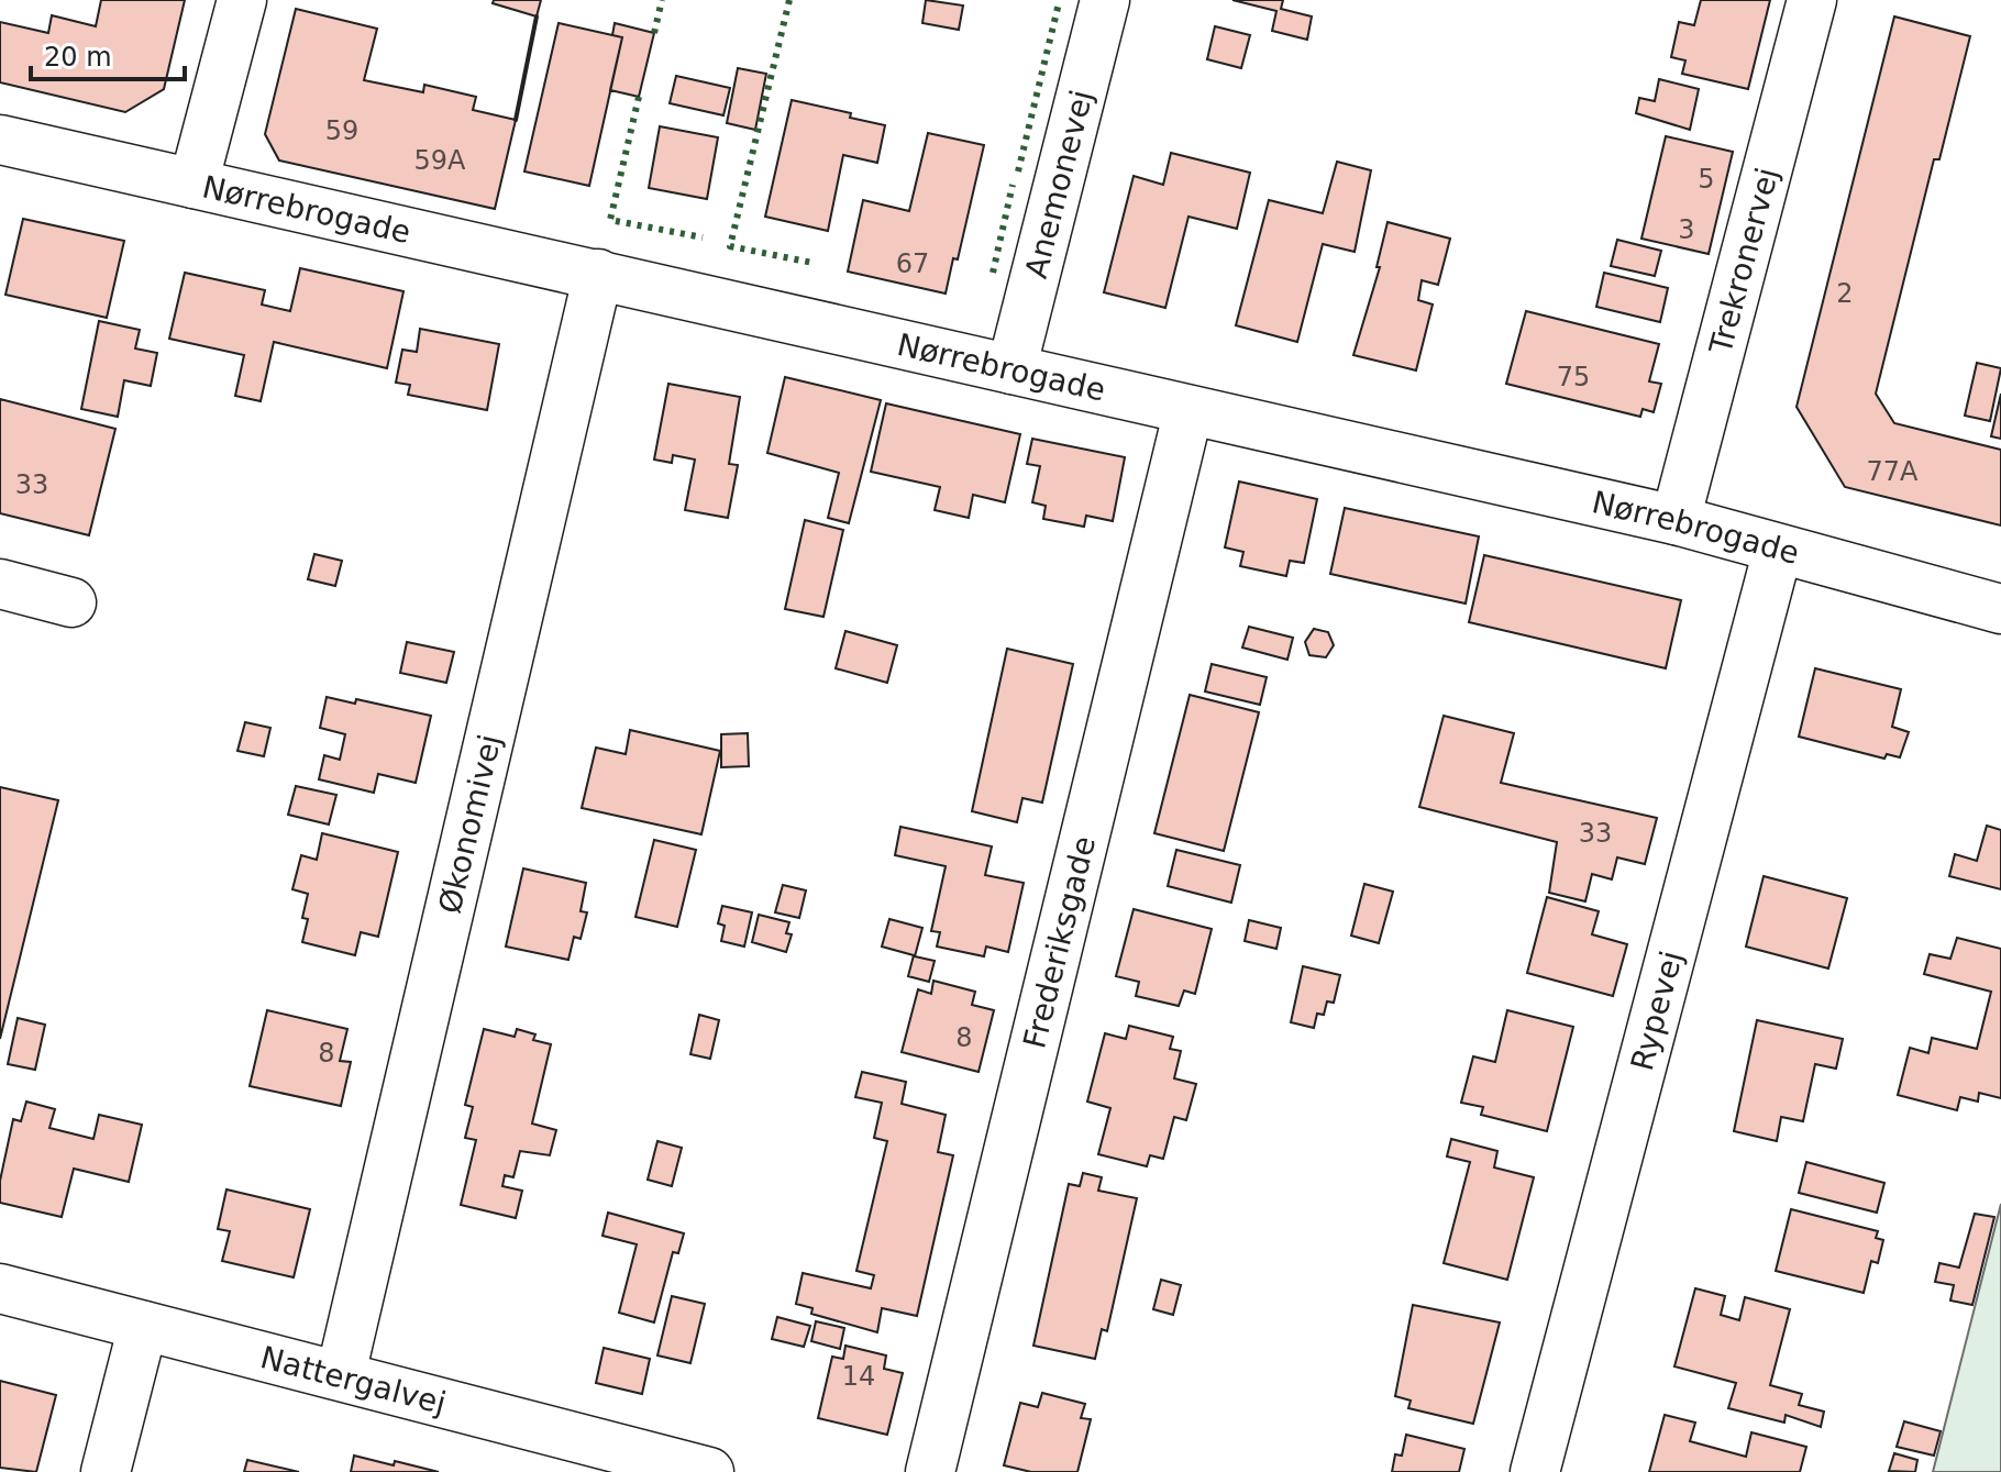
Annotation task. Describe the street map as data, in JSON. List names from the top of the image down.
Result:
{
  "streets": {
    "street": [
      "Anemonevej",
      "Nørrebrogade",
      "Trekronervej",
      "Økonomivej",
      "Frederiksgade",
      "Rypevej",
      "Nattergalvej"
    ]
  },
  "crossings": [
    ["Anemonevej", "Nørrebrogade"],
    ["Nørrebrogade", "Trekronervej"],
    ["Nørrebrogade", "Økonomivej"],
    ["Nørrebrogade", "Frederiksgade"],
    ["Nørrebrogade", "Rypevej"],
    ["Økonomivej", "Nattergalvej"]
  ],
  "house_numbers": [
    "59",
    "59A",
    "5",
    "3",
    "67",
    "2",
    "75",
    "77A",
    "33",
    "33",
    "8",
    "8",
    "14"
  ],
  "scale_bar": "20 m"
}
